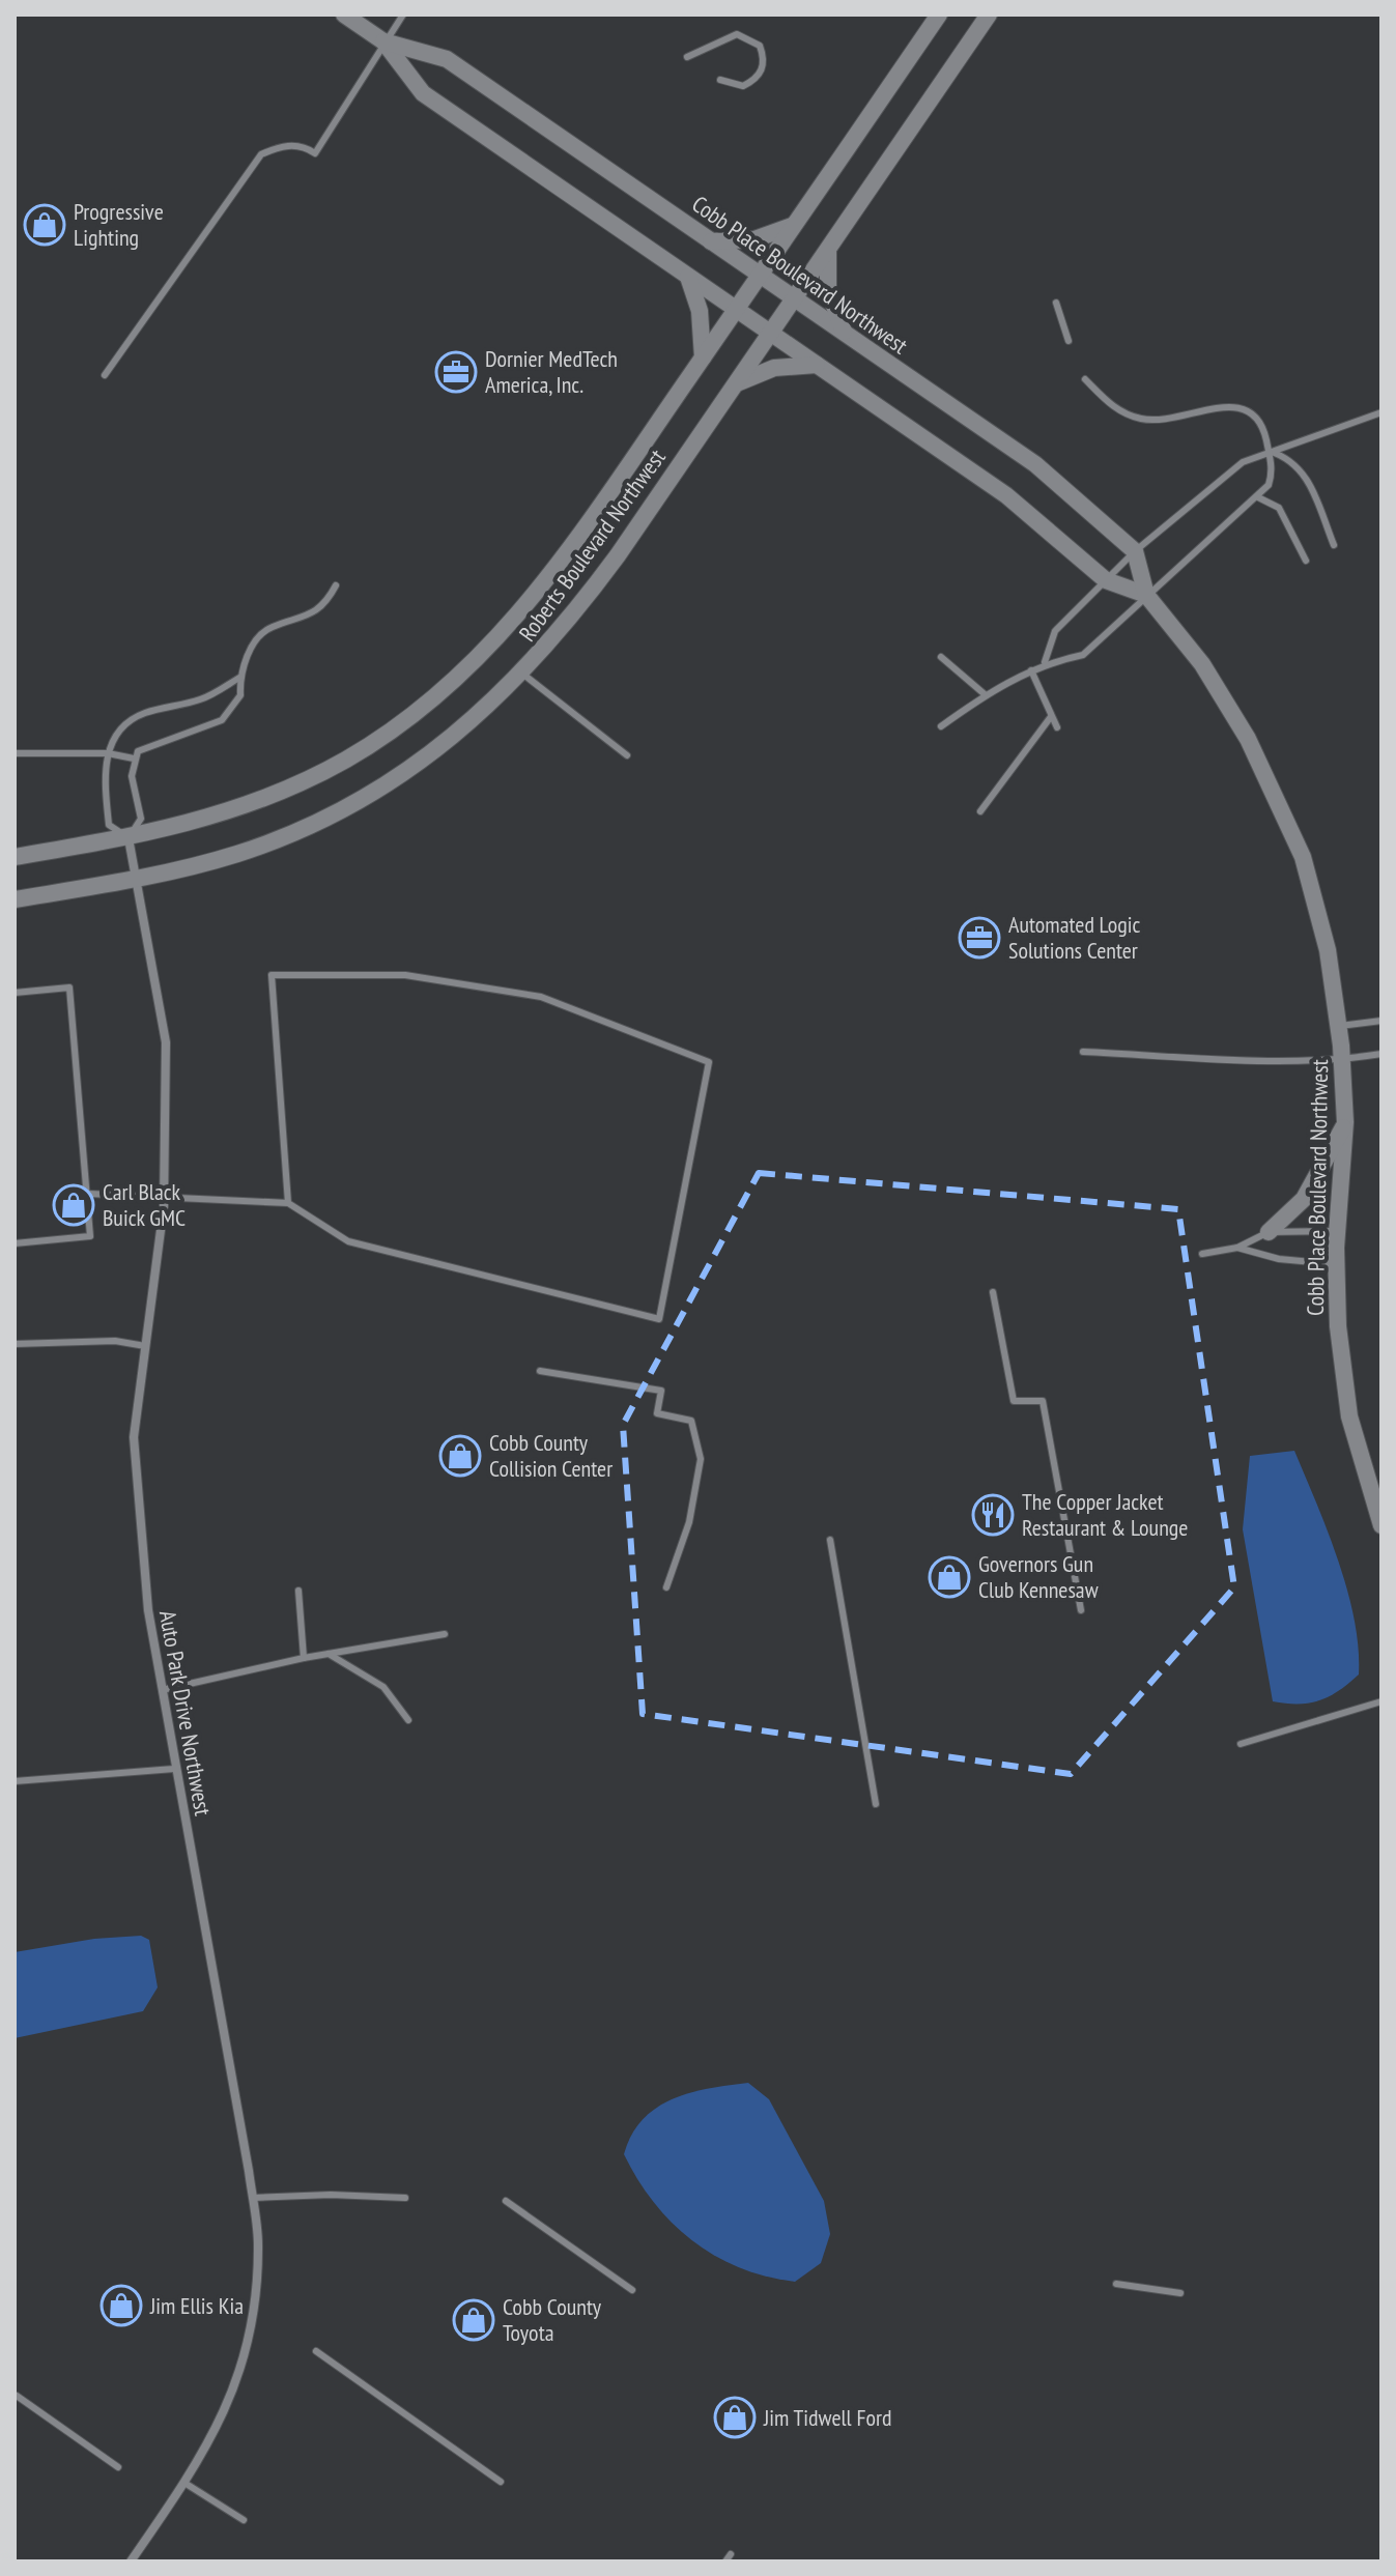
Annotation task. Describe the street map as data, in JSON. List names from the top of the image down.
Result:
{
  "streets": {
    "street": ["Cobb Place Boulevard Northwest", "Roberts Boulevard Northwest", "Auto Park Drive Northwest"]
  },
  "crossings": [
    ["Cobb Place Boulevard Northwest", "Roberts Boulevard Northwest"],
    ["Roberts Boulevard Northwest", "Auto Park Drive Northwest"]
  ],
  "places": {
    "shop": [
      "Progressive Lighting",
      "Carl Black Buick GMC",
      "Cobb County Collision Center",
      "Governors Gun Club Kennesaw",
      "Jim Ellis Kia",
      "Cobb County Toyota",
      "Jim Tidwell Ford"
    ],
    "office": ["Dornier MedTech America, Inc.", "Automated Logic Solutions Center"],
    "restaurant": ["The Copper Jacket Restaurant & Lounge"]
  }
}
